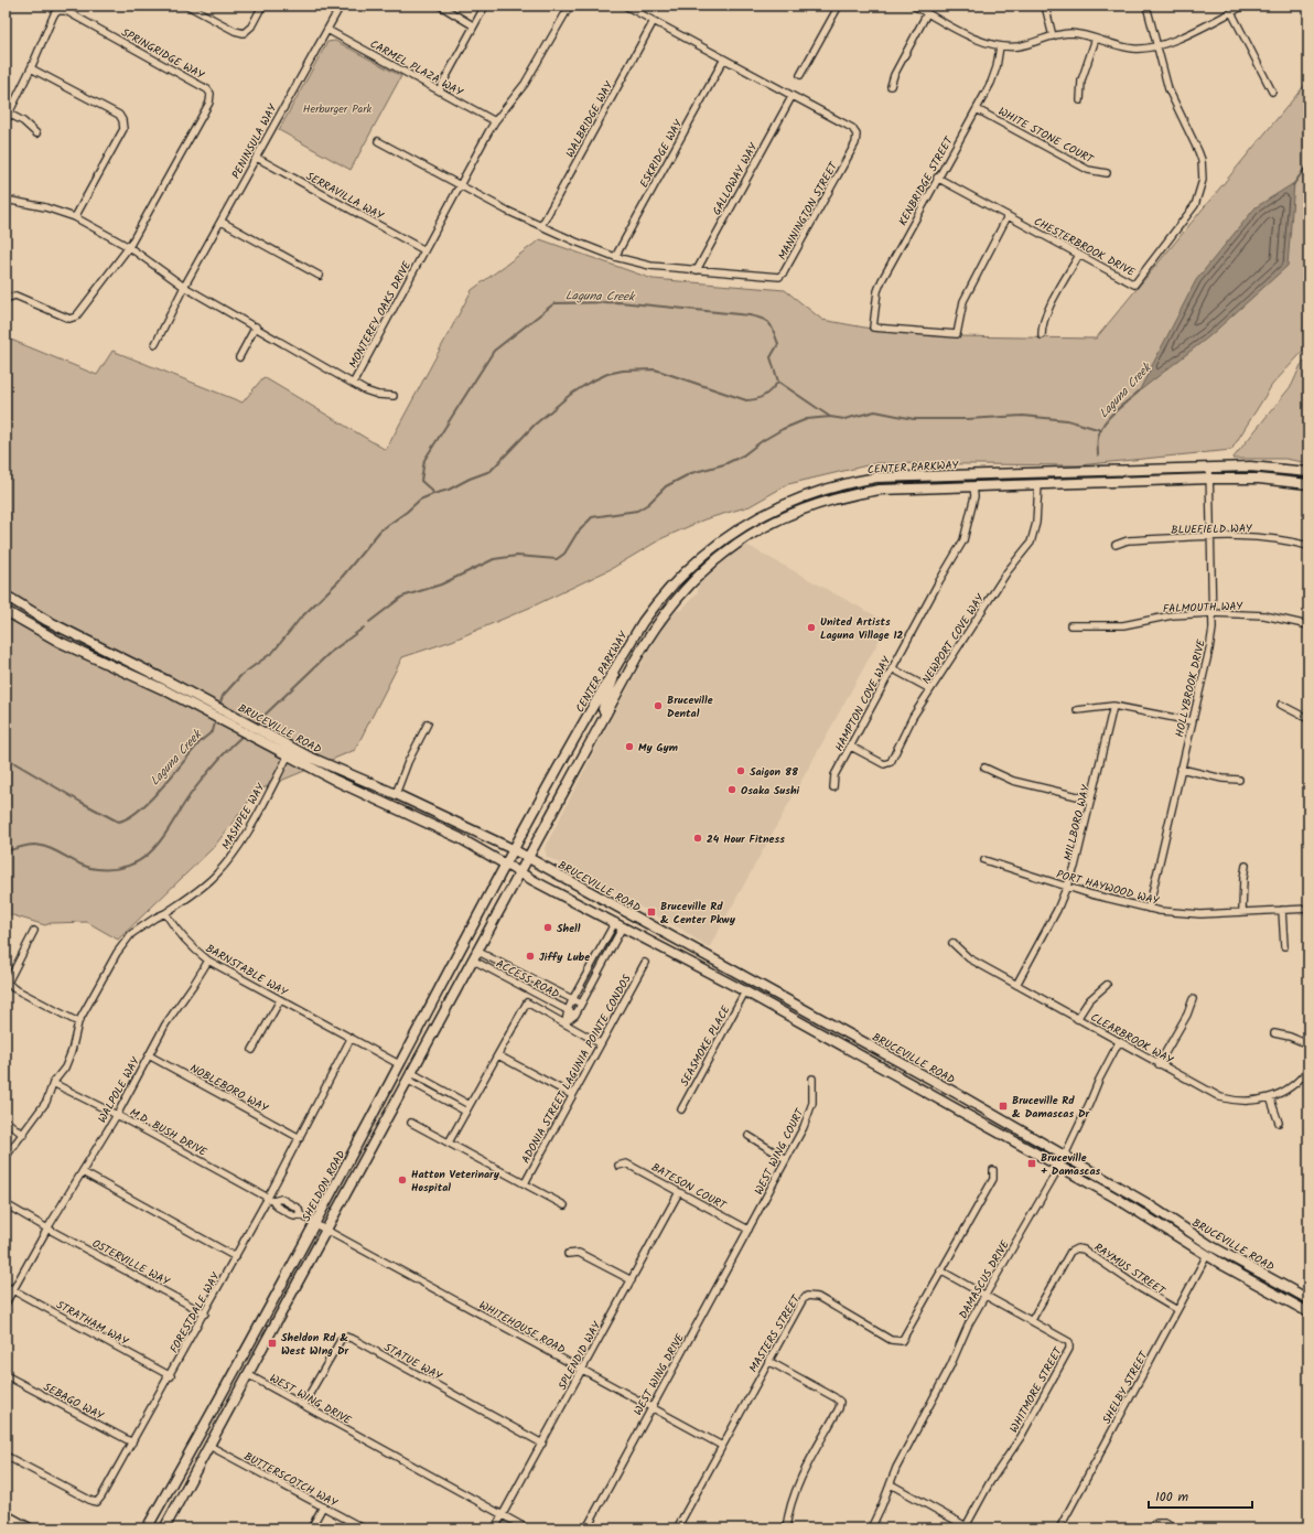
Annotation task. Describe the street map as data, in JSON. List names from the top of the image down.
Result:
{
  "streets": {
    "main road": ["CENTER PARKWAY", "BRUCEVILLE ROAD", "SHELDON ROAD"],
    "street": [
      "SPRINGRIDGE WAY",
      "CARMEL PLAZA WAY",
      "WALBRIDGE WAY",
      "WHITE STONE COURT",
      "PENINSULA WAY",
      "ESKRIDGE WAY",
      "GALLOWAY WAY",
      "KENBRIDGE STREET",
      "SERRAVILLA WAY",
      "MANNINGTON STREET",
      "CHESTERBROOK DRIVE",
      "MONTEREY OAKS DRIVE",
      "BLUEFIELD WAY",
      "FALMOUTH WAY",
      "NEWPORT COVE WAY",
      "HOLLYBROOK DRIVE",
      "HAMPTON COVE WAY",
      "MASHPEE WAY",
      "MILLBORO WAY",
      "PORT HAYWOOD WAY",
      "BARNSTABLE WAY",
      "ACCESS ROAD",
      "CLEARBROOK WAY",
      "SEASMOKE PLACE",
      "ADONIA STREET LAGUNIA POINTE CONDOS",
      "NOBLEBORO WAY",
      "WALPOLE WAY",
      "M.D. BUSH DRIVE",
      "WEST WING COURT",
      "BATESON COURT",
      "OSTERVILLE WAY",
      "RAYMUS STREET",
      "DAMASCUS DRIVE",
      "FORESTDALE WAY",
      "STRATHAM WAY",
      "WHITEHOUSE ROAD",
      "MASTERS STREET",
      "SPLENDID WAY",
      "STATUE WAY",
      "WEST WING DRIVE",
      "SHELBY STREET",
      "WHITMORE STREET",
      "SEBAGO WAY",
      "BUTTERSCOTCH WAY"
    ]
  },
  "crossings": [
    ["SPRINGRIDGE WAY", "MONTEREY OAKS DRIVE"],
    ["CARMEL PLAZA WAY", "PENINSULA WAY"],
    ["CARMEL PLAZA WAY", "MONTEREY OAKS DRIVE"],
    ["WALBRIDGE WAY", "MANNINGTON STREET"],
    ["WHITE STONE COURT", "KENBRIDGE STREET"],
    ["PENINSULA WAY", "SERRAVILLA WAY"],
    ["PENINSULA WAY", "MONTEREY OAKS DRIVE"],
    ["ESKRIDGE WAY", "MANNINGTON STREET"],
    ["GALLOWAY WAY", "MANNINGTON STREET"],
    ["KENBRIDGE STREET", "CHESTERBROOK DRIVE"],
    ["SERRAVILLA WAY", "MONTEREY OAKS DRIVE"],
    ["MANNINGTON STREET", "MONTEREY OAKS DRIVE"],
    ["CENTER PARKWAY", "NEWPORT COVE WAY"],
    ["CENTER PARKWAY", "HOLLYBROOK DRIVE"],
    ["CENTER PARKWAY", "HAMPTON COVE WAY"],
    ["CENTER PARKWAY", "BRUCEVILLE ROAD"],
    ["CENTER PARKWAY", "SHELDON ROAD"],
    ["BLUEFIELD WAY", "HOLLYBROOK DRIVE"],
    ["FALMOUTH WAY", "HOLLYBROOK DRIVE"],
    ["NEWPORT COVE WAY", "HAMPTON COVE WAY"],
    ["HOLLYBROOK DRIVE", "PORT HAYWOOD WAY"],
    ["BRUCEVILLE ROAD", "MASHPEE WAY"],
    ["BRUCEVILLE ROAD", "SEASMOKE PLACE"],
    ["BRUCEVILLE ROAD", "SHELDON ROAD"],
    ["BRUCEVILLE ROAD", "DAMASCUS DRIVE"],
    ["BRUCEVILLE ROAD", "SHELBY STREET"],
    ["MASHPEE WAY", "BARNSTABLE WAY"],
    ["MILLBORO WAY", "PORT HAYWOOD WAY"],
    ["MILLBORO WAY", "CLEARBROOK WAY"],
    ["BARNSTABLE WAY", "WALPOLE WAY"],
    ["BARNSTABLE WAY", "SHELDON ROAD"],
    ["BARNSTABLE WAY", "FORESTDALE WAY"],
    ["CLEARBROOK WAY", "DAMASCUS DRIVE"],
    ["NOBLEBORO WAY", "WALPOLE WAY"],
    ["NOBLEBORO WAY", "FORESTDALE WAY"],
    ["WALPOLE WAY", "M.D. BUSH DRIVE"],
    ["WALPOLE WAY", "OSTERVILLE WAY"],
    ["WALPOLE WAY", "STRATHAM WAY"],
    ["M.D. BUSH DRIVE", "SHELDON ROAD"],
    ["M.D. BUSH DRIVE", "FORESTDALE WAY"],
    ["M.D. BUSH DRIVE", "WHITEHOUSE ROAD"],
    ["WEST WING COURT", "BATESON COURT"],
    ["WEST WING COURT", "WEST WING DRIVE"],
    ["SHELDON ROAD", "WHITEHOUSE ROAD"],
    ["BATESON COURT", "SPLENDID WAY"],
    ["BATESON COURT", "WEST WING DRIVE"],
    ["OSTERVILLE WAY", "FORESTDALE WAY"],
    ["RAYMUS STREET", "SHELBY STREET"],
    ["RAYMUS STREET", "WHITMORE STREET"],
    ["DAMASCUS DRIVE", "WHITMORE STREET"],
    ["FORESTDALE WAY", "STRATHAM WAY"],
    ["FORESTDALE WAY", "SEBAGO WAY"],
    ["WHITEHOUSE ROAD", "MASTERS STREET"],
    ["WHITEHOUSE ROAD", "SPLENDID WAY"],
    ["WHITEHOUSE ROAD", "WEST WING DRIVE"],
    ["MASTERS STREET", "WHITMORE STREET"],
    ["SPLENDID WAY", "STATUE WAY"],
    ["SPLENDID WAY", "WEST WING DRIVE"],
    ["STATUE WAY", "WEST WING DRIVE"]
  ],
  "water": ["Laguna Creek"],
  "parks": ["Herburger Park"],
  "places": {
    "other": [
      "United Artists Laguna Village 12",
      "Bruceville Dental",
      "My Gym",
      "Saigon 88",
      "Osaka Sushi",
      "24 Hour Fitness",
      "Shell",
      "Jiffy Lube",
      "Hatton Veterinary Hospital"
    ],
    "transit": [
      "Bruceville Rd & Center Pkwy",
      "Bruceville Rd & Damascas Dr",
      "Bruceville + Damascas",
      "Sheldon Rd & West WIng Dr"
    ]
  },
  "scale_bar": "100 m"
}
